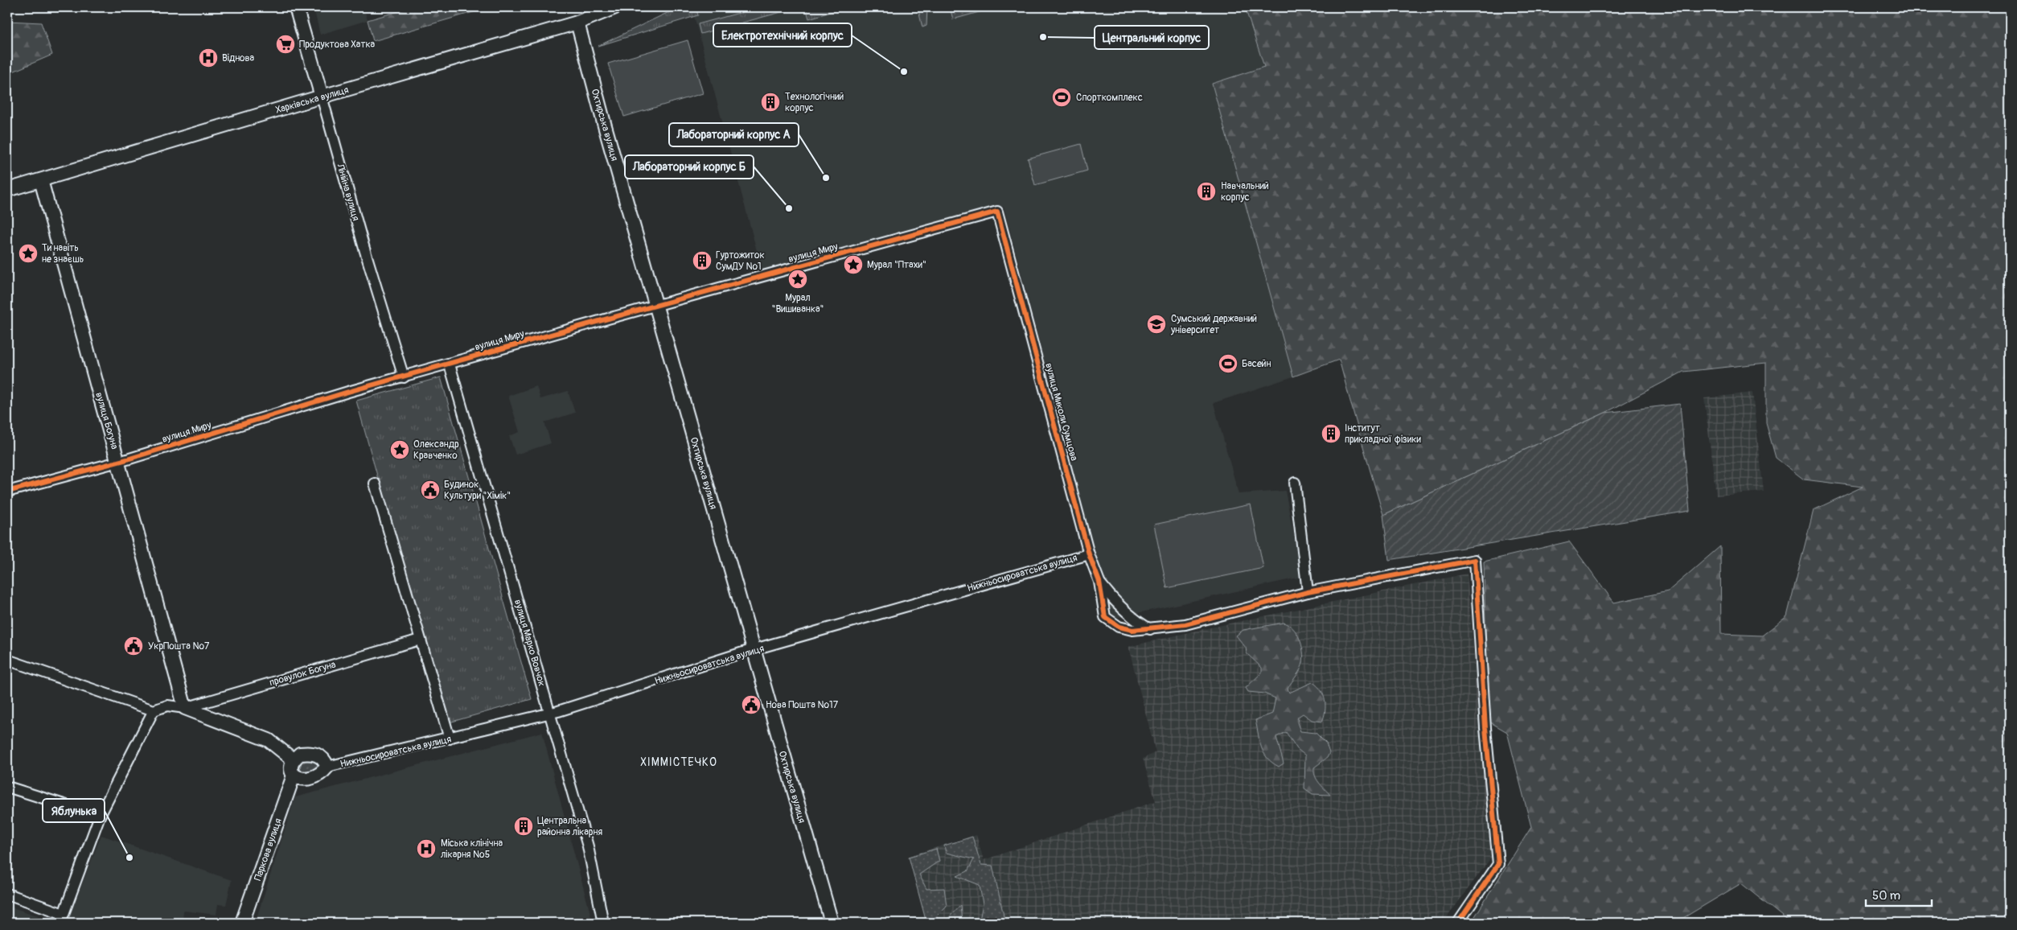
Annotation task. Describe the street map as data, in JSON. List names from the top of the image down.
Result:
{
  "streets": {
    "main road": [
      "Харківська вулиця",
      "Охтирська вулиця",
      "Лінійна вулиця",
      "вулиця Богуна",
      "Нижньосироватська вулиця",
      "Паркова вулиця"
    ],
    "street": [
      "вулиця Миру",
      "вулиця Миколи Сумцова",
      "вулиця Марко Вовчок",
      "провулок Богуна"
    ]
  },
  "crossings": [
    ["Харківська вулиця", "Охтирська вулиця"],
    ["Харківська вулиця", "Лінійна вулиця"],
    ["Харківська вулиця", "вулиця Богуна"],
    ["Охтирська вулиця", "вулиця Миру"],
    ["Охтирська вулиця", "Нижньосироватська вулиця"],
    ["Лінійна вулиця", "вулиця Миру"],
    ["вулиця Миру", "вулиця Миколи Сумцова"],
    ["вулиця Миру", "вулиця Богуна"],
    ["вулиця Миру", "вулиця Марко Вовчок"],
    ["вулиця Миколи Сумцова", "Нижньосироватська вулиця"],
    ["вулиця Богуна", "провулок Богуна"],
    ["Нижньосироватська вулиця", "вулиця Марко Вовчок"],
    ["Нижньосироватська вулиця", "Паркова вулиця"]
  ],
  "districts": ["ХІММІСТЕЧКО"],
  "places": {
    "other": [
      "Центральний корпус",
      "Електротехнічний корпус",
      "Лабораторний корпус А",
      "Лабораторний корпус Б",
      "Яблунька"
    ],
    "supermarket": ["Продуктова Хатка"],
    "hospital": ["Віднова", "Міська клінічна лікарня №5"],
    "sports": ["Спорткомплекс", "Басейн"],
    "building": [
      "Технологічний корпус",
      "Навчальний корпус",
      "Гуртожиток СумДУ №1",
      "Інститут прикладної фізики",
      "Центральна районна лікарня"
    ],
    "place": [
      "Ти навіть не знаєшь",
      "Мурал \"Птахи\"",
      "Мурал \"Вишиванка\"",
      "Олександр Кравченко"
    ],
    "school or university": ["Сумський державний університет"],
    "public building": ["Будинок Культури \"Хімік\"", "УкрПошта №7", "Нова Пошта №17"]
  },
  "scale_bar": "50 m"
}
